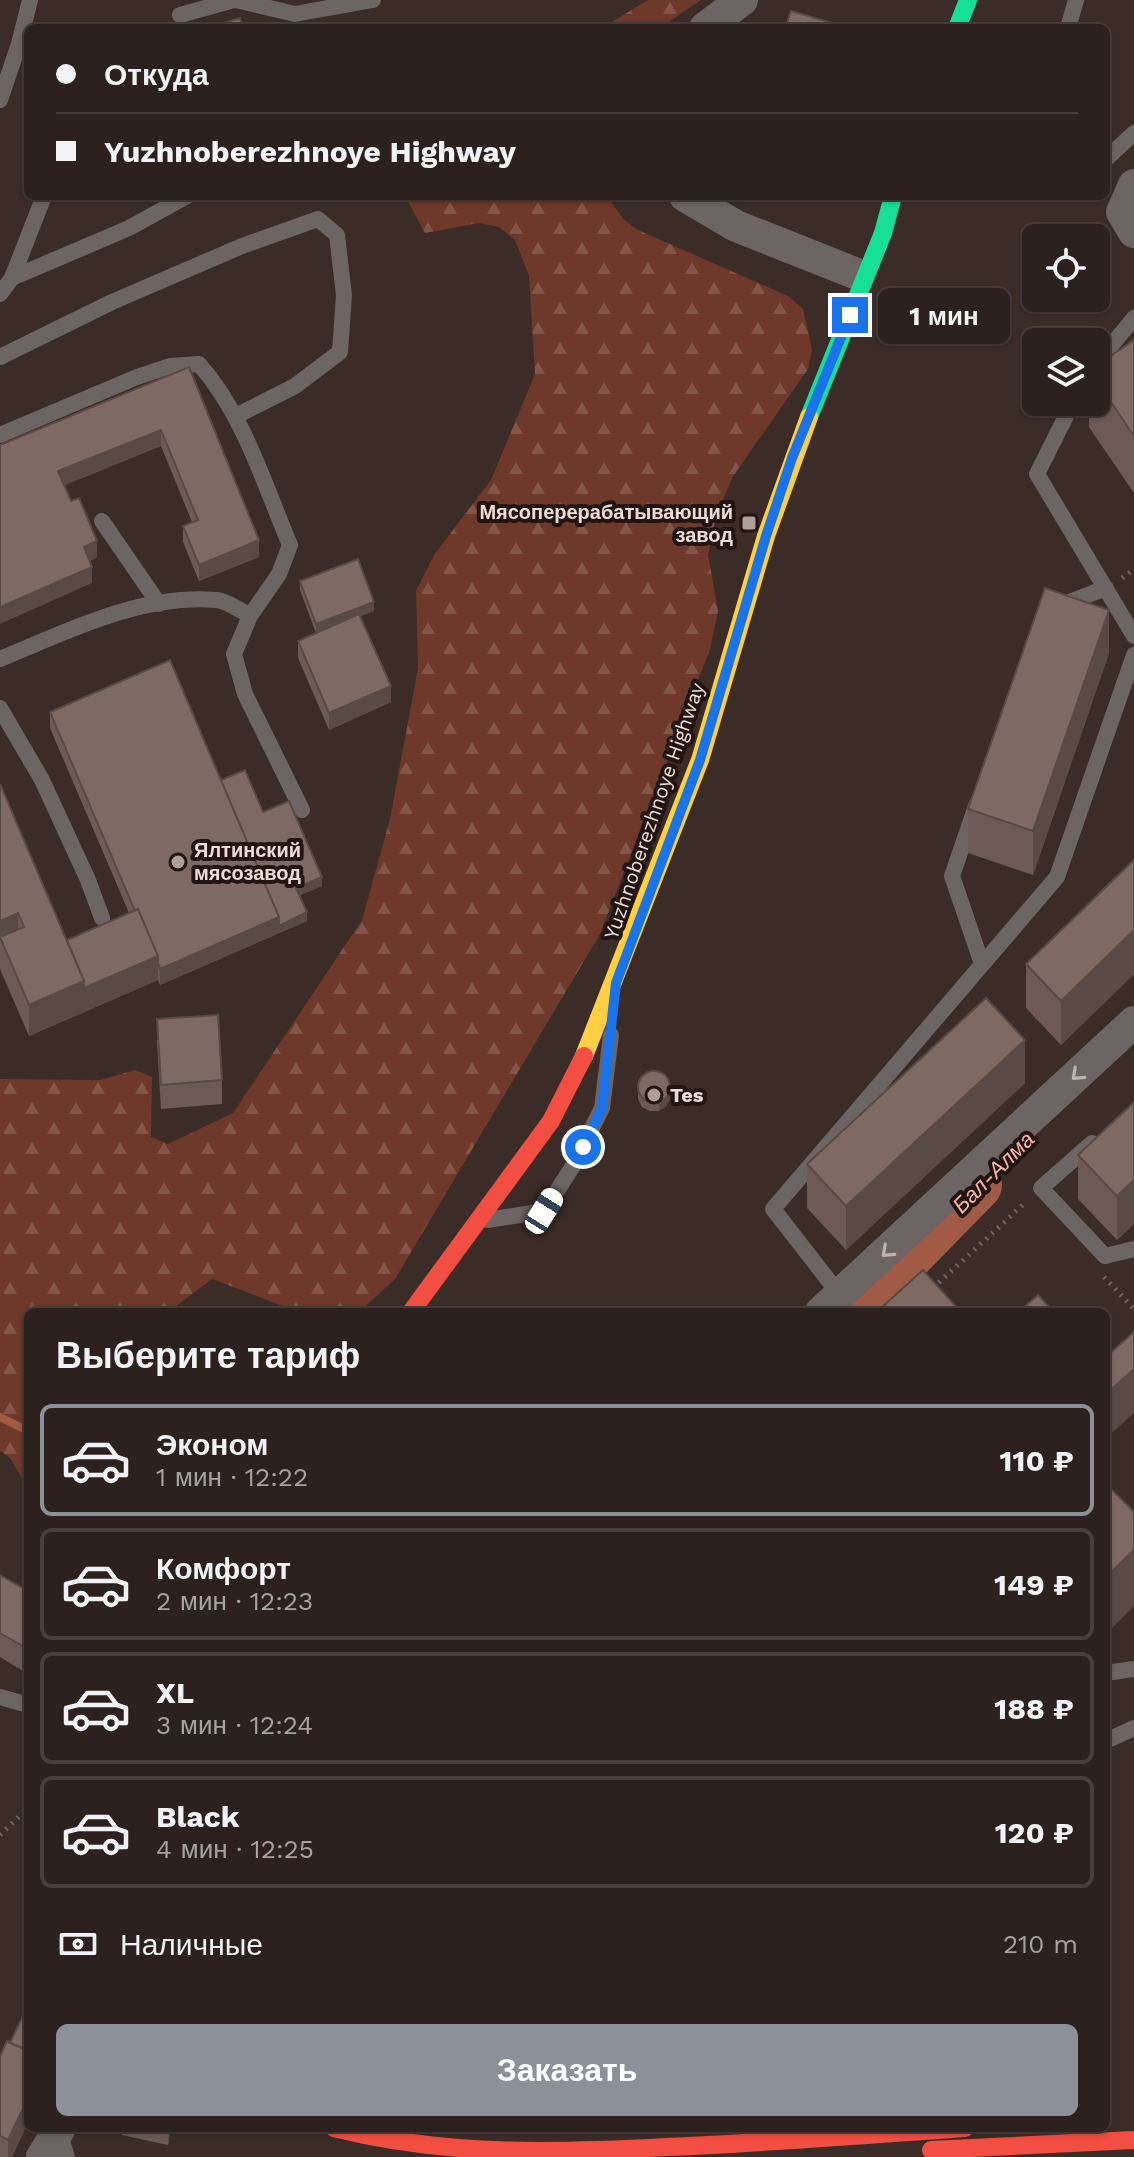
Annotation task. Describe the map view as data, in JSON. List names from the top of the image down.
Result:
{
  "streets": {
    "highway": ["Yuzhnoberezhnoye Highway"]
  },
  "water": ["Бал-Алма"],
  "places": {
    "transit": ["Мясоперерабатывающий завод"],
    "other": ["Ялтинский мясозавод", "Tes"]
  },
  "page": {
    "banner": ["Откуда", "Yuzhnoberezhnoye Highway"],
    "bubble": "1 мин",
    "heading": "Выберите тариф",
    "list": [
      {
        "name": "Эконом",
        "note": "1 мин · 12:22",
        "value": "110 ₽"
      },
      {
        "name": "Комфорт",
        "note": "2 мин · 12:23",
        "value": "149 ₽"
      },
      {
        "name": "XL",
        "note": "3 мин · 12:24",
        "value": "188 ₽"
      },
      {
        "name": "Black",
        "note": "4 мин · 12:25",
        "value": "120 ₽"
      }
    ],
    "pay": ["Наличные", "210 m"],
    "buttons": "Заказать"
  }
}
